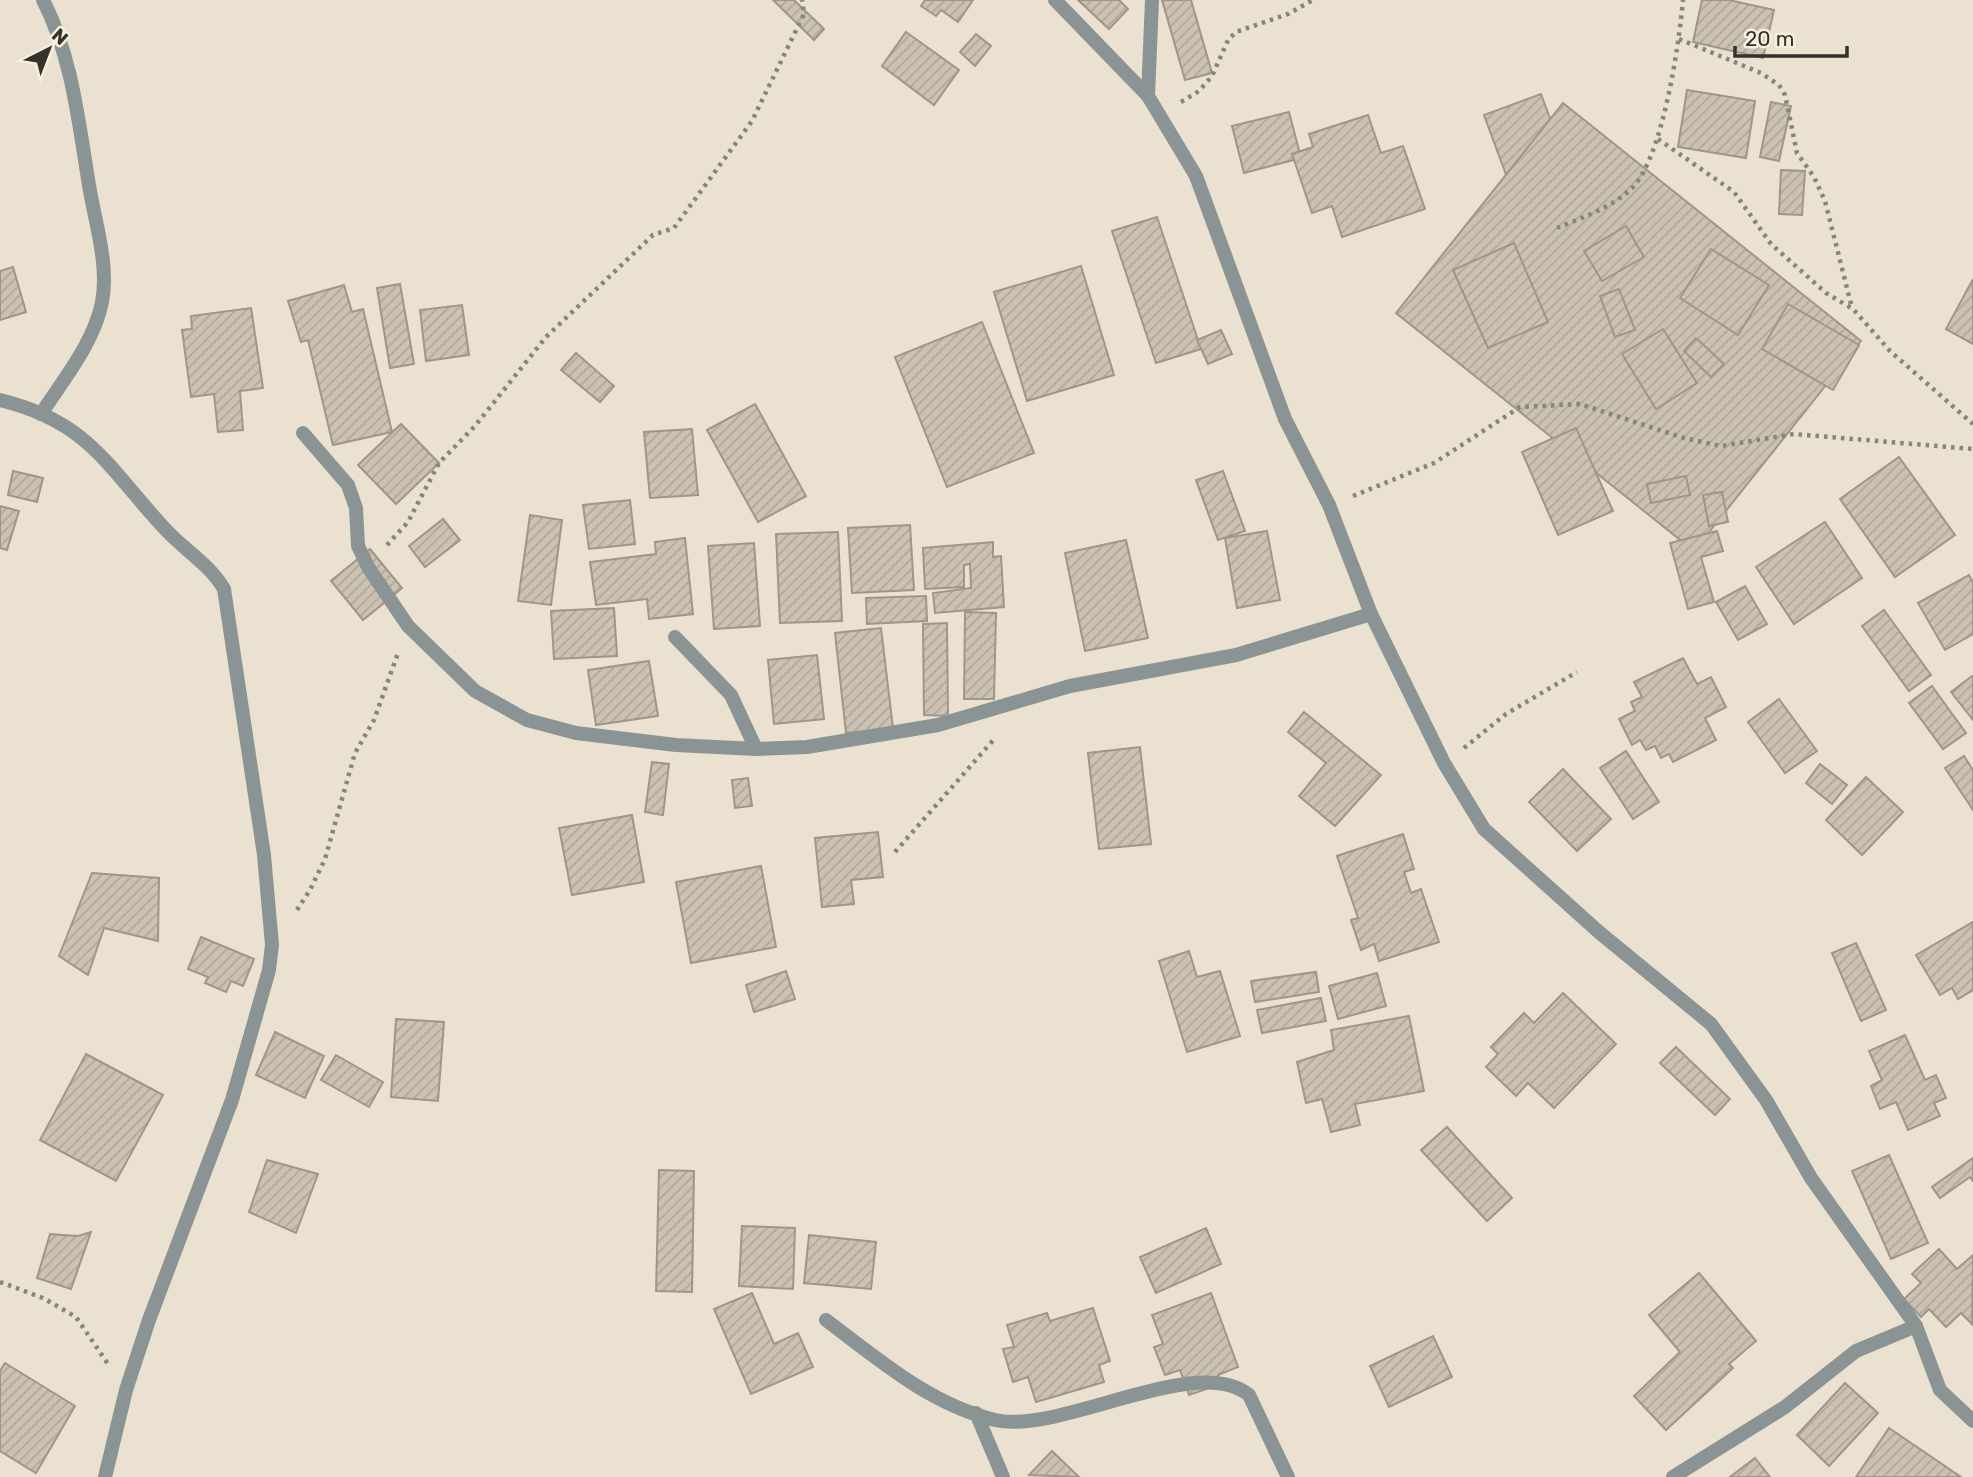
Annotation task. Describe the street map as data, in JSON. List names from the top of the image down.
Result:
{
  "scale_bar": "20 m",
  "north": "top right"
}
